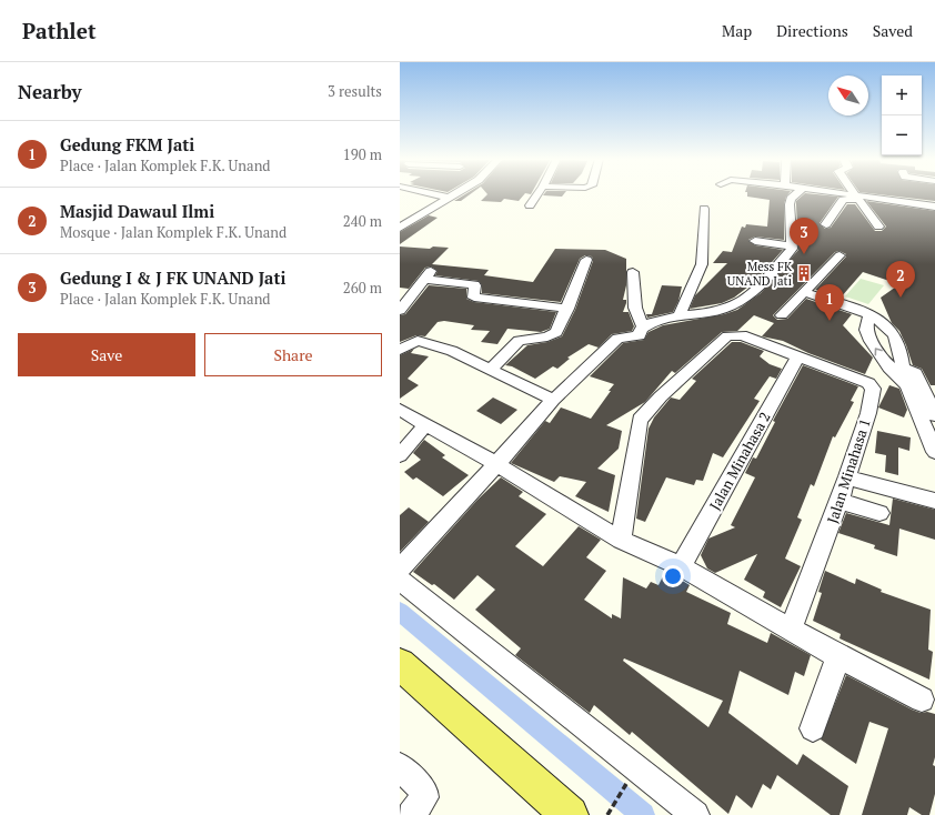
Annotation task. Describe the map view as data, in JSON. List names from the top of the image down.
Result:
{
  "streets": {
    "street": ["Jalan Minahasa 2", "Jalan Minahasa 1"]
  },
  "crossings": [
    ["Jalan Minahasa 2", "Jalan Minahasa 1"]
  ],
  "places": {
    "building": ["Mess FK UNAND Jati"]
  },
  "north": "top left",
  "page": {
    "header": "Pathlet",
    "nav": ["Map", "Directions", "Saved"],
    "heading": ["Nearby", "3 results"],
    "map_buttons": ["+", "−"],
    "list": [
      {
        "mark": "1",
        "name": "Gedung FKM Jati",
        "note": "Place · Jalan Komplek F.K. Unand",
        "value": "190 m"
      },
      {
        "mark": "2",
        "name": "Masjid Dawaul Ilmi",
        "note": "Mosque · Jalan Komplek F.K. Unand",
        "value": "240 m"
      },
      {
        "mark": "3",
        "name": "Gedung I & J FK UNAND Jati",
        "note": "Place · Jalan Komplek F.K. Unand",
        "value": "260 m"
      }
    ],
    "pins": ["3", "2", "1"],
    "buttons": ["Save", "Share"]
  }
}
